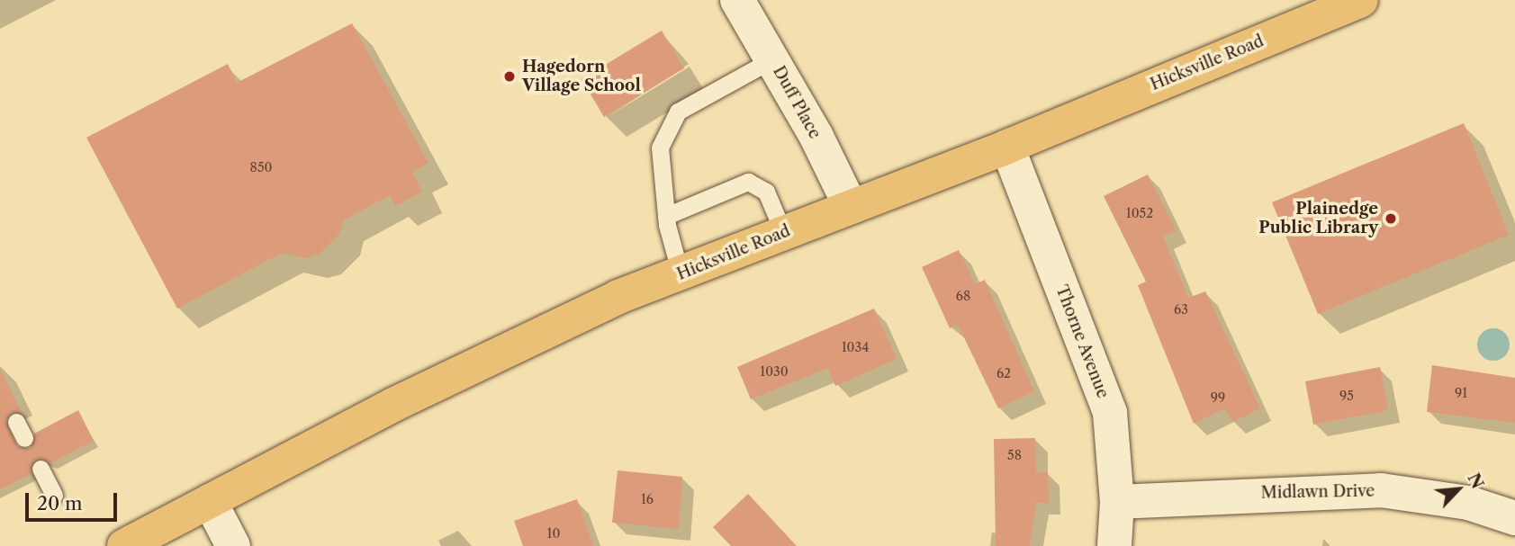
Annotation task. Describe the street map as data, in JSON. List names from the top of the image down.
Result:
{
  "streets": {
    "main road": ["Hicksville Road"],
    "street": ["Duff Place", "Thorne Avenue", "Midlawn Drive"]
  },
  "crossings": [
    ["Hicksville Road", "Duff Place"],
    ["Hicksville Road", "Thorne Avenue"],
    ["Thorne Avenue", "Midlawn Drive"]
  ],
  "places": ["Hagedorn Village School", "Plainedge Public Library"],
  "house_numbers": [
    "850",
    "1052",
    "68",
    "63",
    "1034",
    "1030",
    "62",
    "91",
    "95",
    "99",
    "58",
    "16",
    "10"
  ],
  "scale_bar": "20 m",
  "north": "top right"
}
